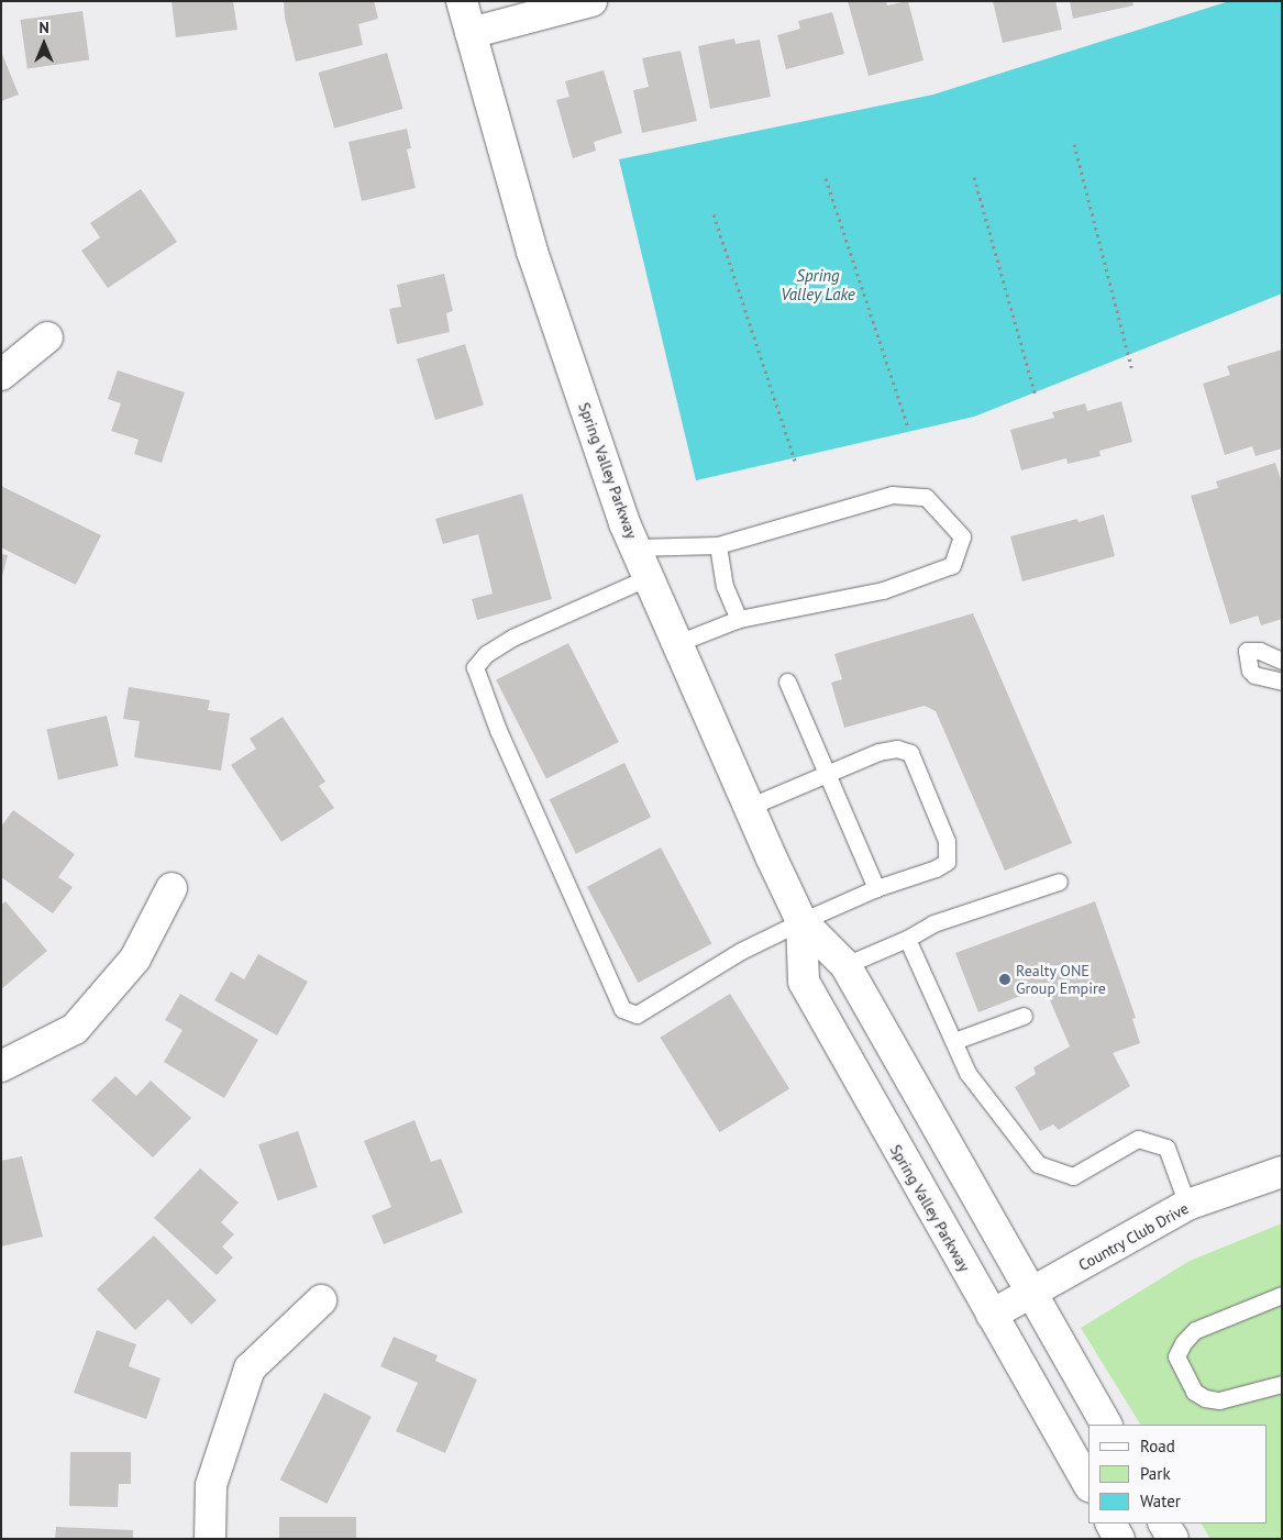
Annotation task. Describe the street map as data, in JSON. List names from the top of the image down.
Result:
{
  "streets": {
    "street": ["Spring Valley Parkway", "Country Club Drive"]
  },
  "crossings": [
    ["Spring Valley Parkway", "Country Club Drive"]
  ],
  "water": ["Spring Valley Lake"],
  "places": ["Realty ONE Group Empire"],
  "legend": ["Road", "Park", "Water"],
  "north": "top"
}
